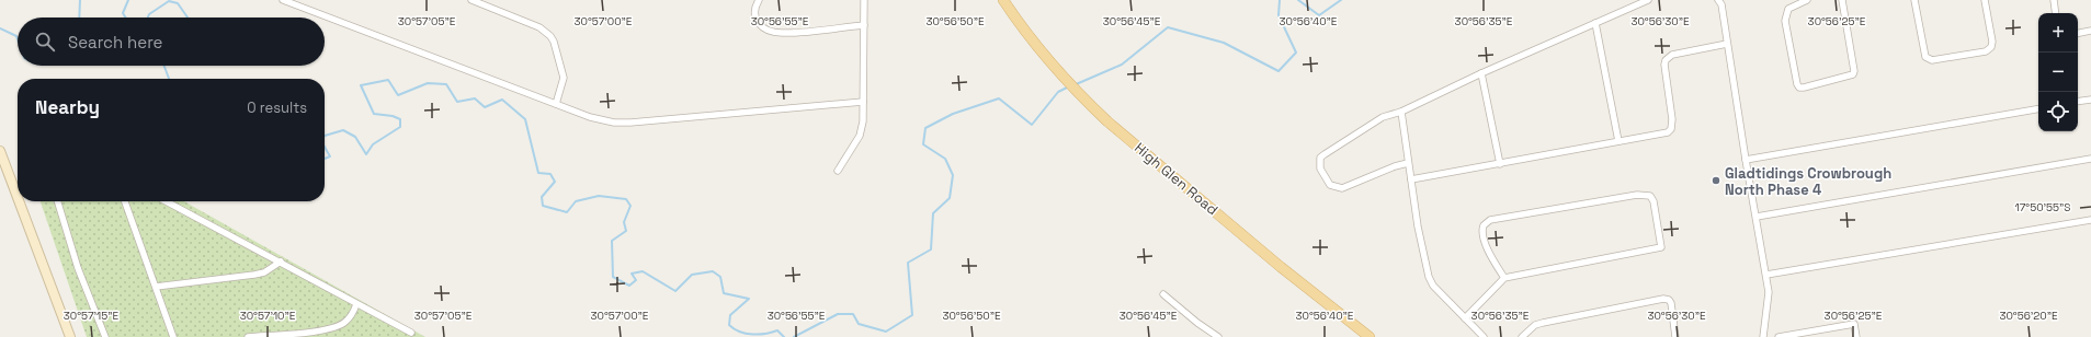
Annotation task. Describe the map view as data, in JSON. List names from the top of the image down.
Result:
{
  "streets": {
    "main road": ["High Glen Road"]
  },
  "places": ["Gladtidings Crowbrough North Phase 4"],
  "page": {
    "map_buttons": ["+", "−"],
    "search": "Search here",
    "heading": ["Nearby", "0 results"]
  },
  "coordinates": [
    "30°56'55\"E",
    "30°56'40\"E",
    "30°57'05\"E",
    "30°57'00\"E",
    "30°56'50\"E",
    "30°56'45\"E",
    "30°56'35\"E",
    "30°56'30\"E",
    "30°56'25\"E",
    "17°50'55\"S",
    "30°57'15\"E",
    "30°57'10\"E",
    "30°56'20\"E"
  ]
}
